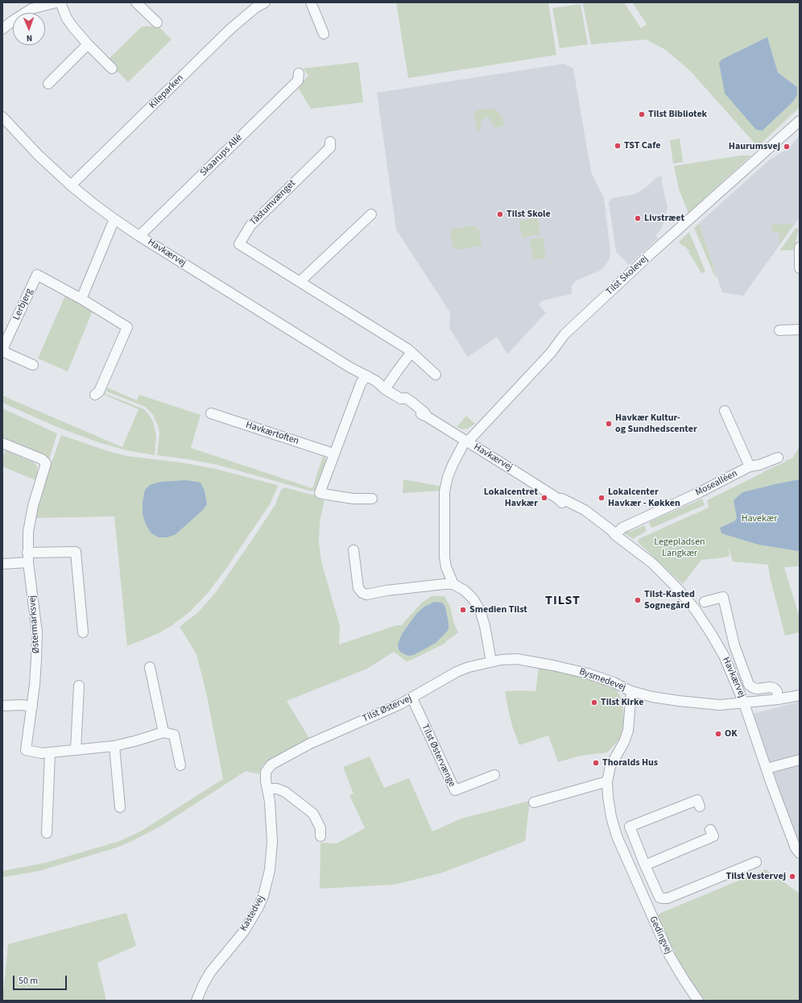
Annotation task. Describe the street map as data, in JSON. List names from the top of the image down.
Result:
{
  "streets": {
    "street": [
      "Kileparken",
      "Skaarups Allé",
      "Tåstumvænget",
      "Havkærvej",
      "Tilst Skolevej",
      "Lerbjerg",
      "Havkærtoften",
      "Mosealléen",
      "Østermarksvej",
      "Bysmedevej",
      "Tilst Østervej",
      "Tilst Østervænge",
      "Kastedvej",
      "Gedingvej"
    ]
  },
  "crossings": [
    ["Kileparken", "Havkærvej"],
    ["Skaarups Allé", "Havkærvej"],
    ["Havkærvej", "Tilst Skolevej"],
    ["Havkærvej", "Mosealléen"],
    ["Havkærvej", "Bysmedevej"],
    ["Bysmedevej", "Tilst Østervej"],
    ["Bysmedevej", "Gedingvej"],
    ["Tilst Østervej", "Tilst Østervænge"],
    ["Tilst Østervej", "Kastedvej"]
  ],
  "districts": ["TILST"],
  "parks": ["Havekær", "Legepladsen Langkær"],
  "places": [
    "Tilst Bibliotek",
    "TST Cafe",
    "Haurumsvej",
    "Tilst Skole",
    "Livstræet",
    "Havkær Kultur- og Sundhedscenter",
    "Lokalcentret Havkær",
    "Lokalcenter Havkær - Køkken",
    "Tilst-Kasted Sognegård",
    "Smedien Tilst",
    "Tilst Kirke",
    "OK",
    "Thoralds Hus",
    "Tilst Vestervej"
  ],
  "scale_bar": "50 m",
  "north": "bottom"
}
